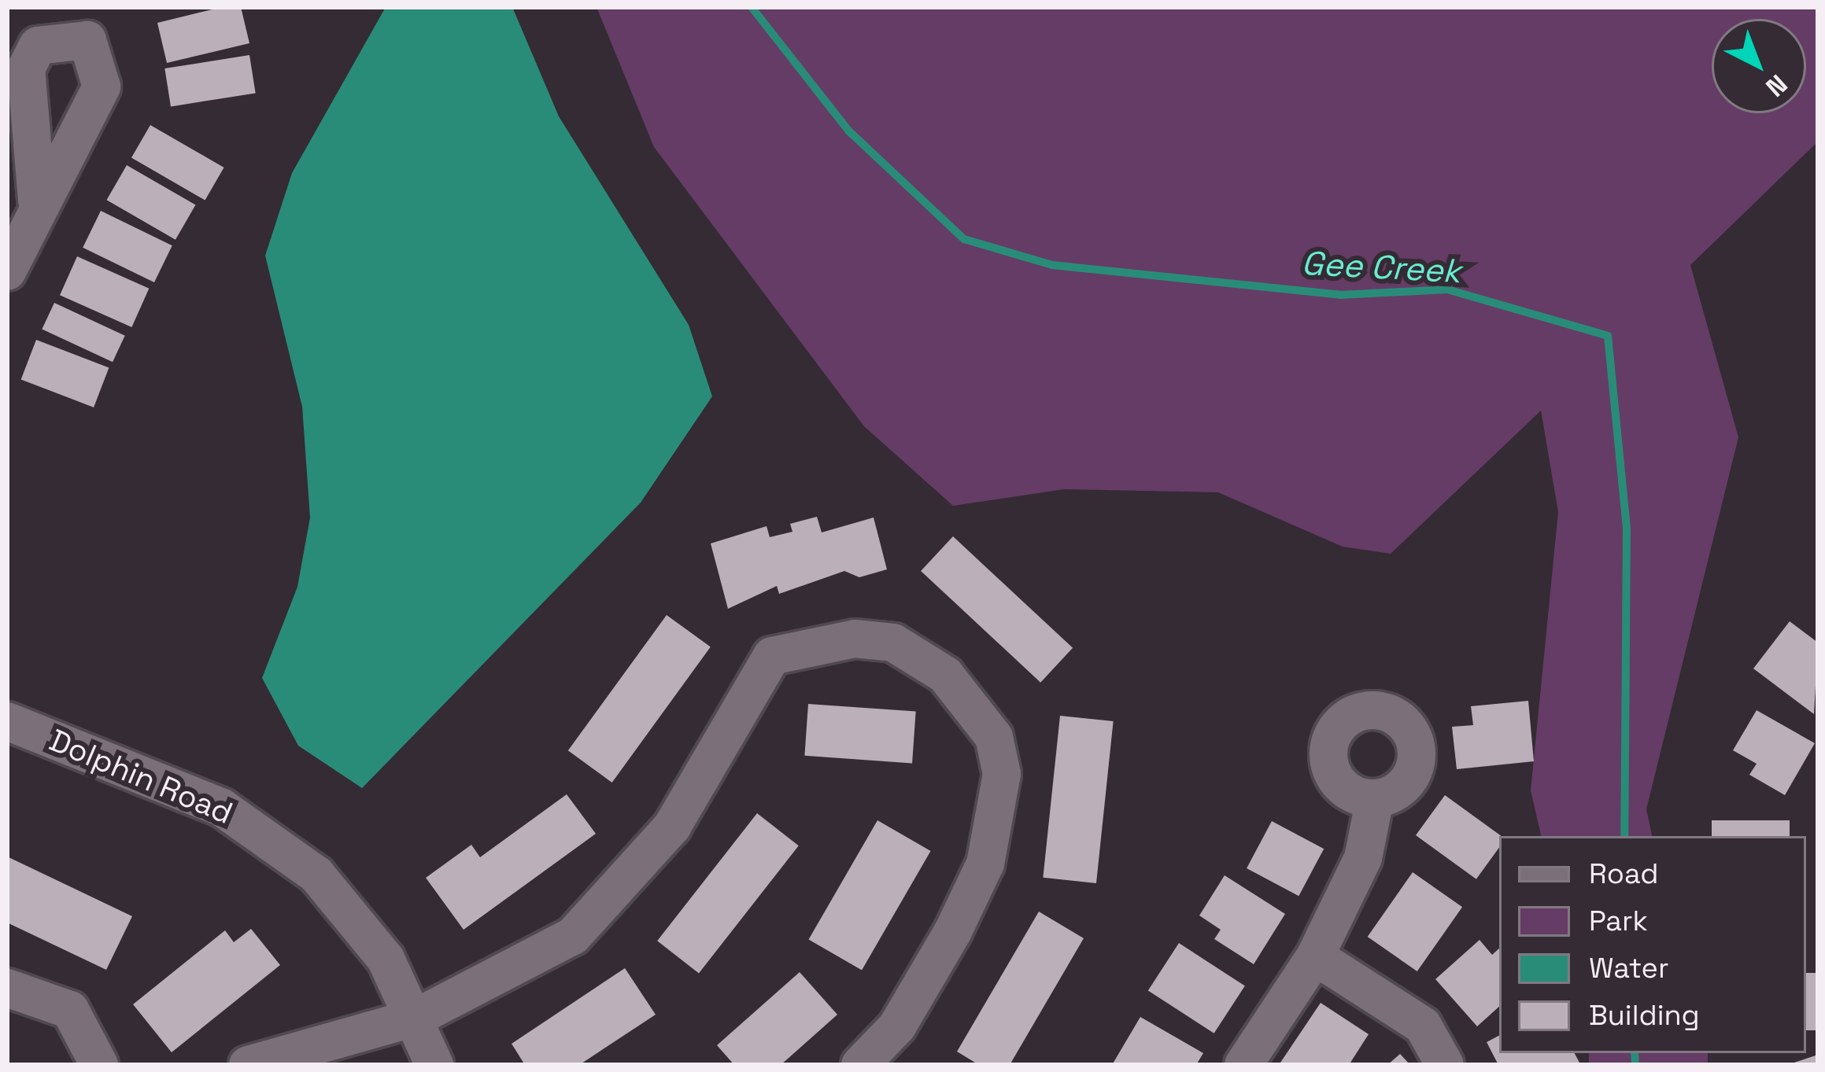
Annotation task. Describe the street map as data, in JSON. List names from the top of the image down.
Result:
{
  "streets": {
    "street": ["Dolphin Road"]
  },
  "water": ["Gee Creek"],
  "legend": [
    "Road",
    "Park",
    "Water",
    "Building"
  ],
  "north": "bottom right"
}
